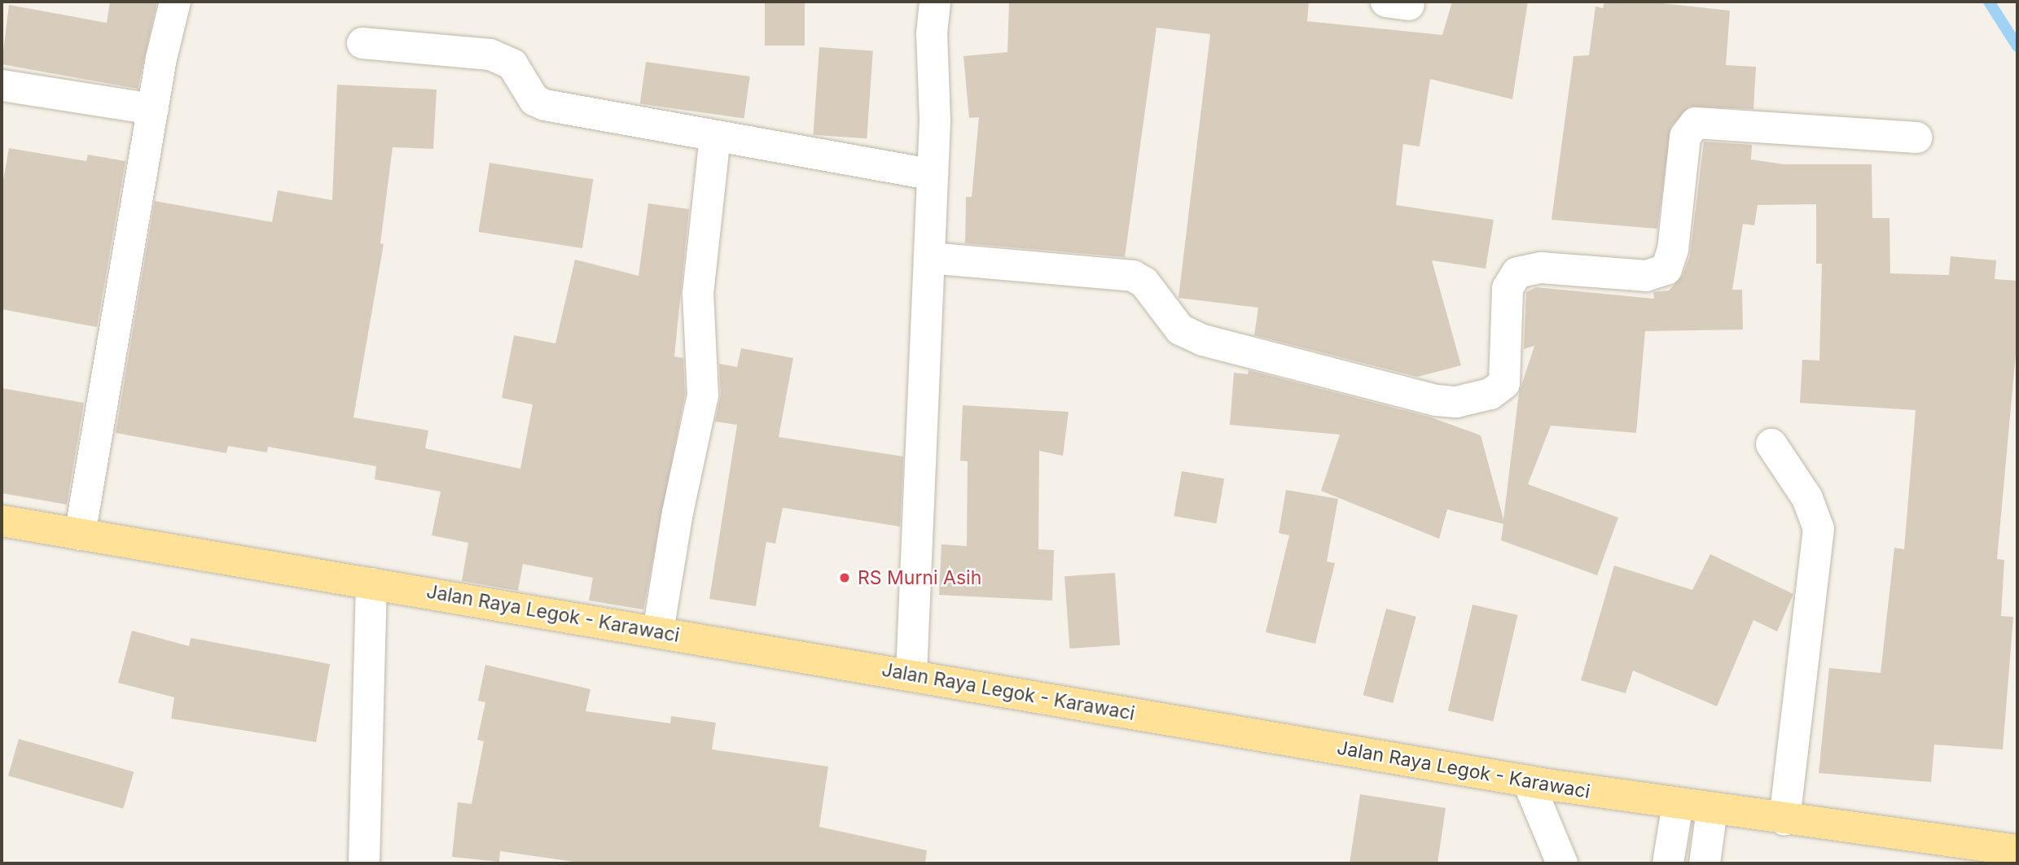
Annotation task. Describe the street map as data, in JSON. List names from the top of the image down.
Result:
{
  "streets": {
    "main road": ["Jalan Raya Legok - Karawaci"]
  },
  "places": ["RS Murni Asih"]
}
